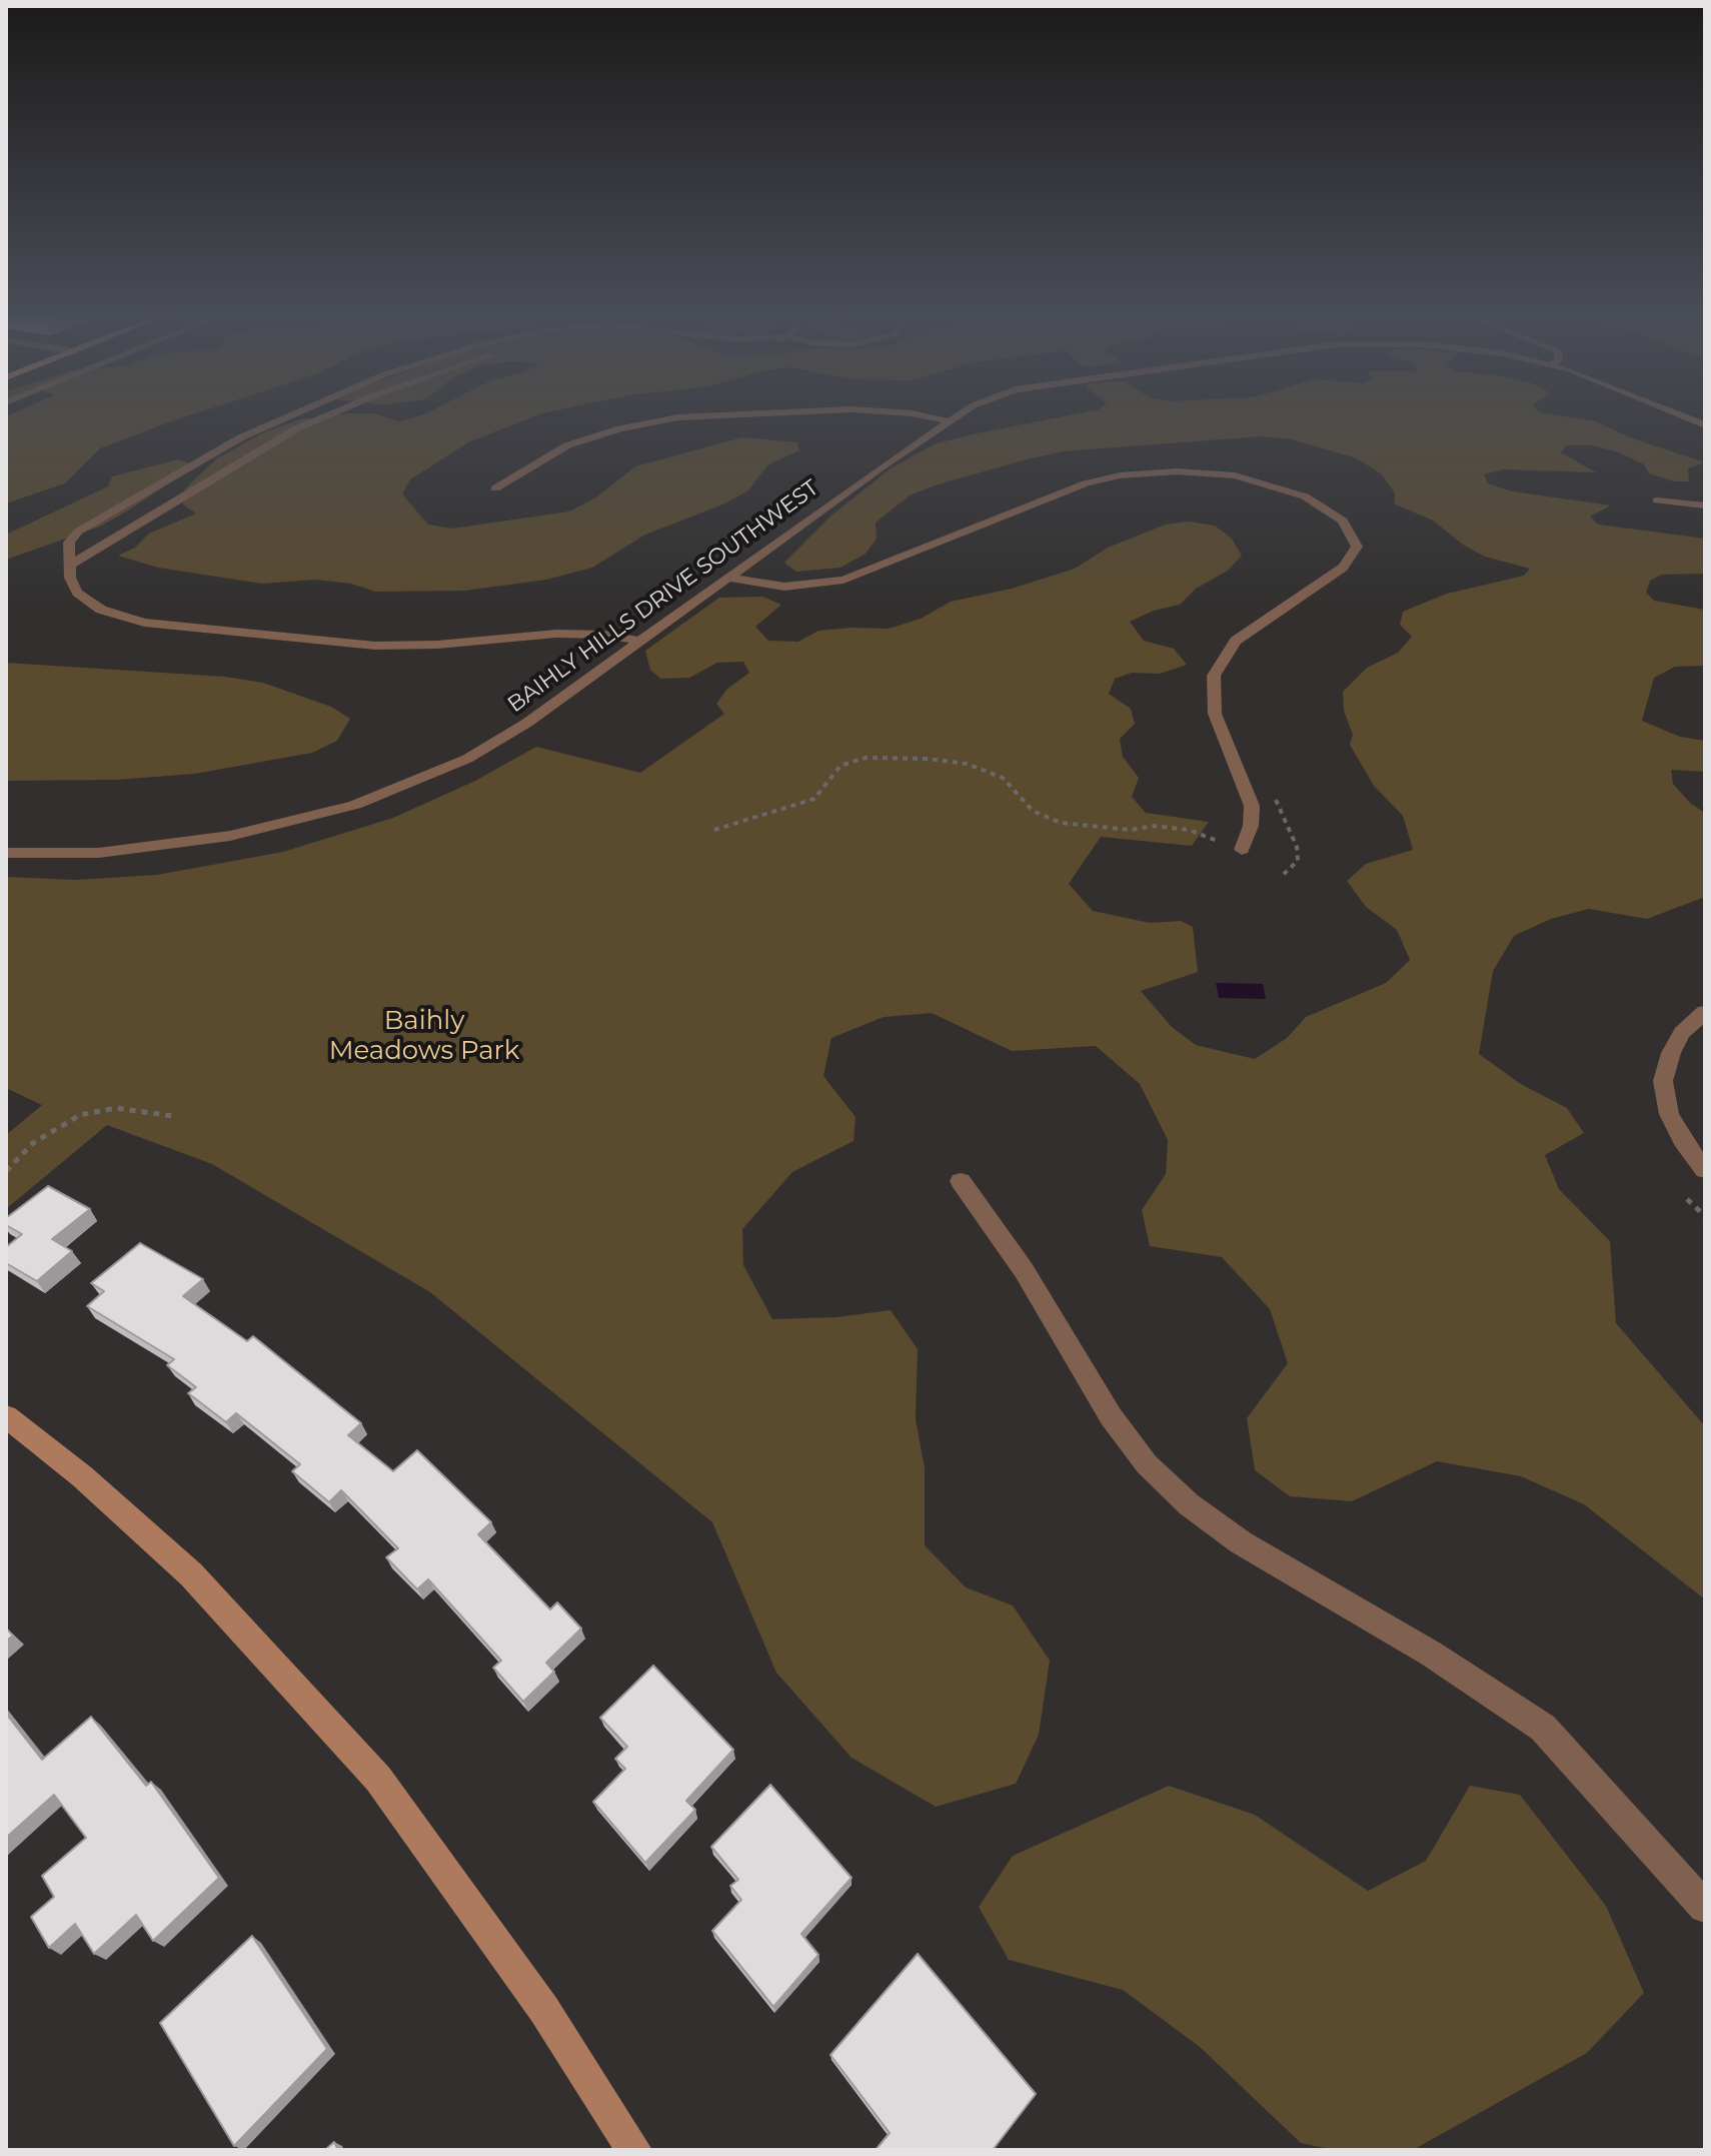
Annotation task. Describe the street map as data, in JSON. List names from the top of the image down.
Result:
{
  "streets": {
    "street": ["BAIHLY HILLS DRIVE SOUTHWEST"]
  },
  "parks": ["Baihly Meadows Park"]
}
